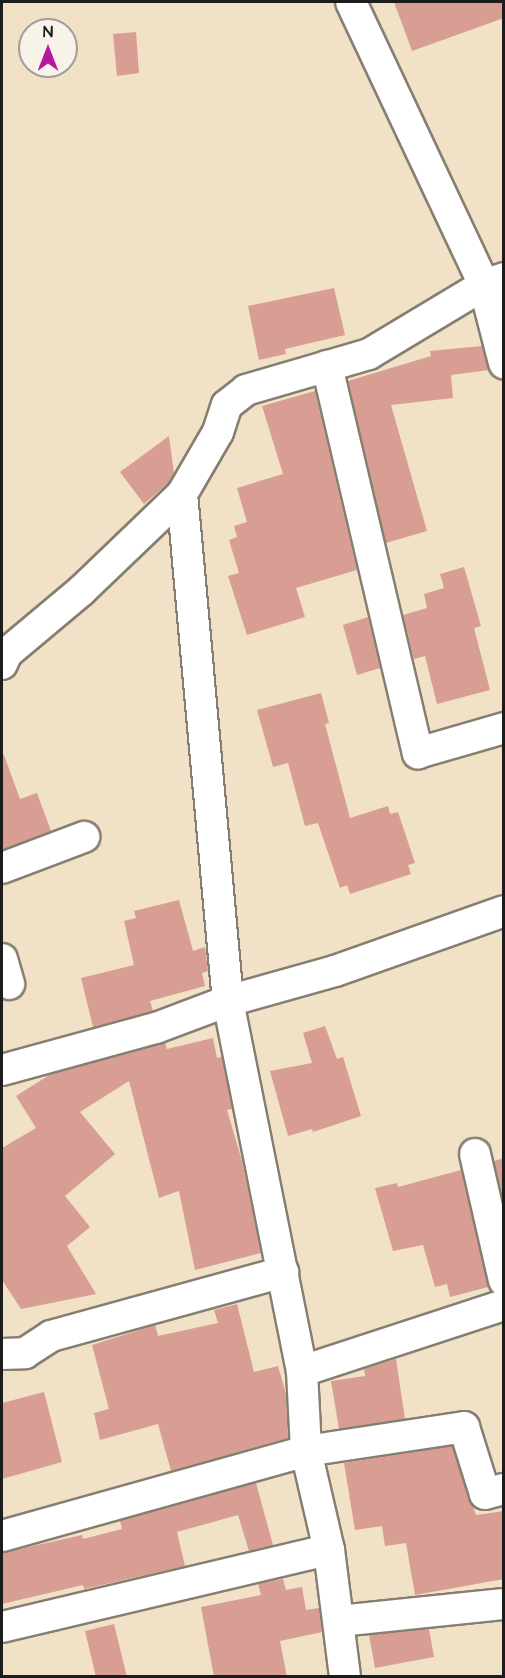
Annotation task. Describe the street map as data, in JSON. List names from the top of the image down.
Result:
{
  "north": "top"
}
